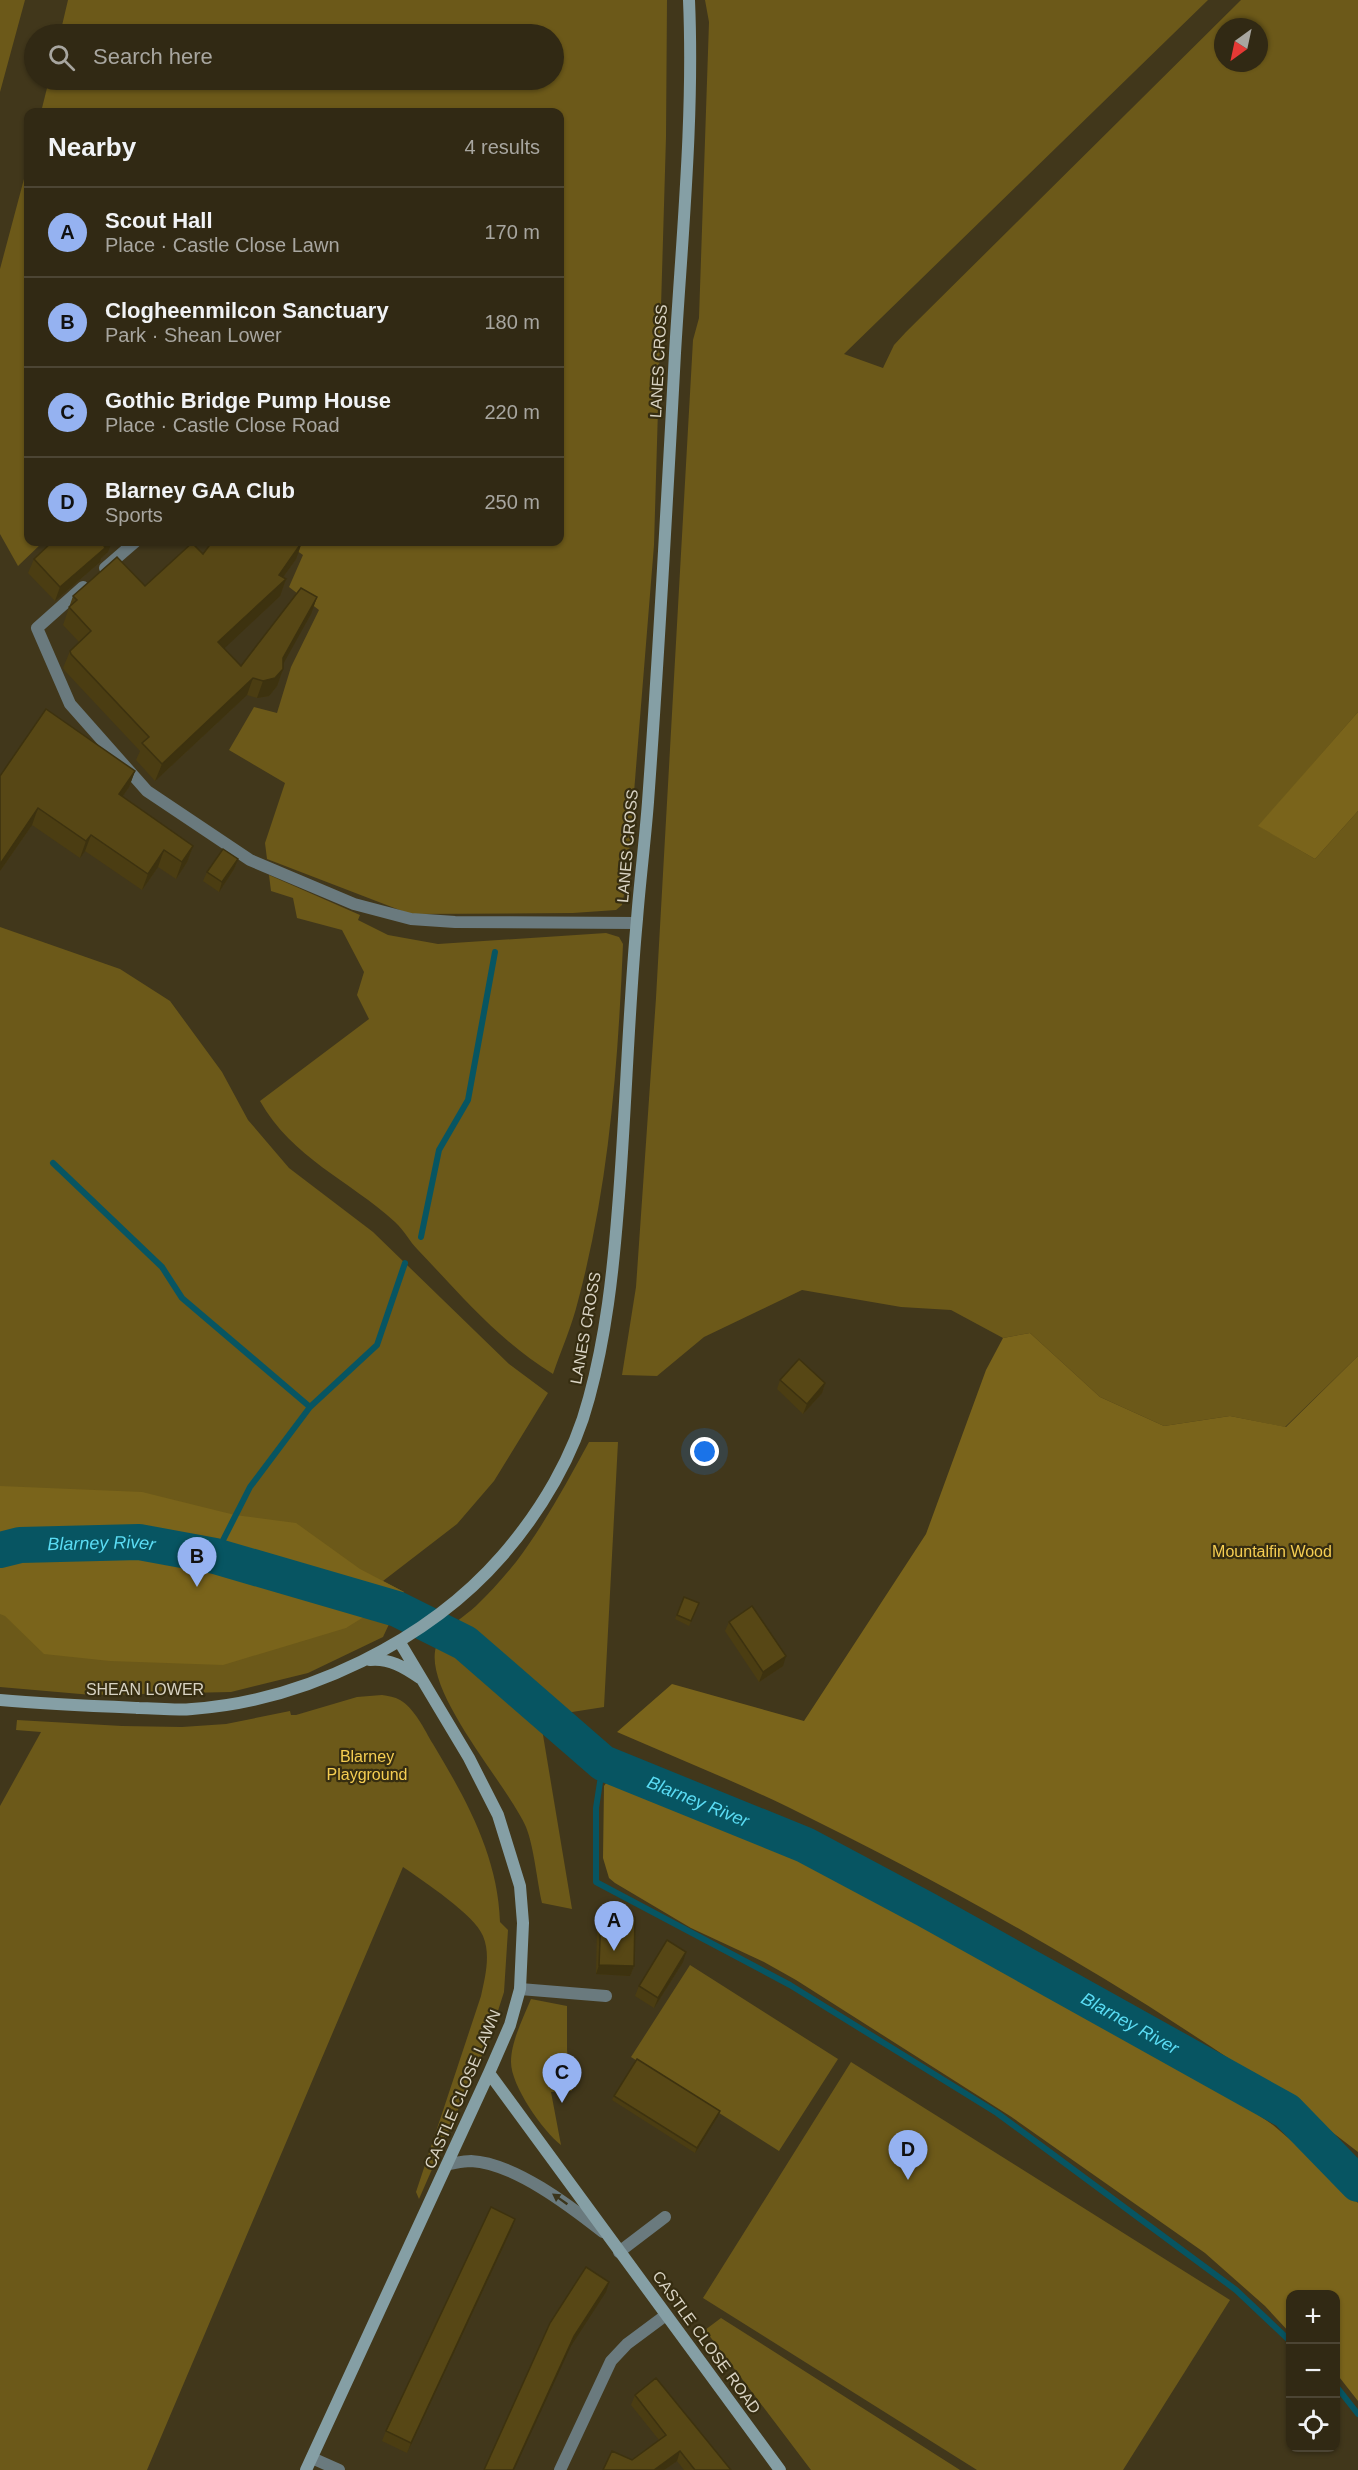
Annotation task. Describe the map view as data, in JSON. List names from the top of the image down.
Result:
{
  "streets": {
    "street": [
      "LANES CROSS",
      "SHEAN LOWER",
      "CASTLE CLOSE LAWN",
      "CASTLE CLOSE ROAD"
    ]
  },
  "crossings": [
    ["LANES CROSS", "SHEAN LOWER"],
    ["SHEAN LOWER", "CASTLE CLOSE LAWN"],
    ["CASTLE CLOSE LAWN", "CASTLE CLOSE ROAD"]
  ],
  "water": ["Blarney River"],
  "parks": ["Mountalfin Wood", "Blarney Playground"],
  "north": "bottom left",
  "page": {
    "search": "Search here",
    "heading": ["Nearby", "4 results"],
    "list": [
      {
        "mark": "A",
        "name": "Scout Hall",
        "note": "Place · Castle Close Lawn",
        "value": "170 m"
      },
      {
        "mark": "B",
        "name": "Clogheenmilcon Sanctuary",
        "note": "Park · Shean Lower",
        "value": "180 m"
      },
      {
        "mark": "C",
        "name": "Gothic Bridge Pump House",
        "note": "Place · Castle Close Road",
        "value": "220 m"
      },
      {
        "mark": "D",
        "name": "Blarney GAA Club",
        "note": "Sports",
        "value": "250 m"
      }
    ],
    "pins": [
      "B",
      "A",
      "C",
      "D"
    ],
    "map_buttons": ["+", "−"]
  }
}
